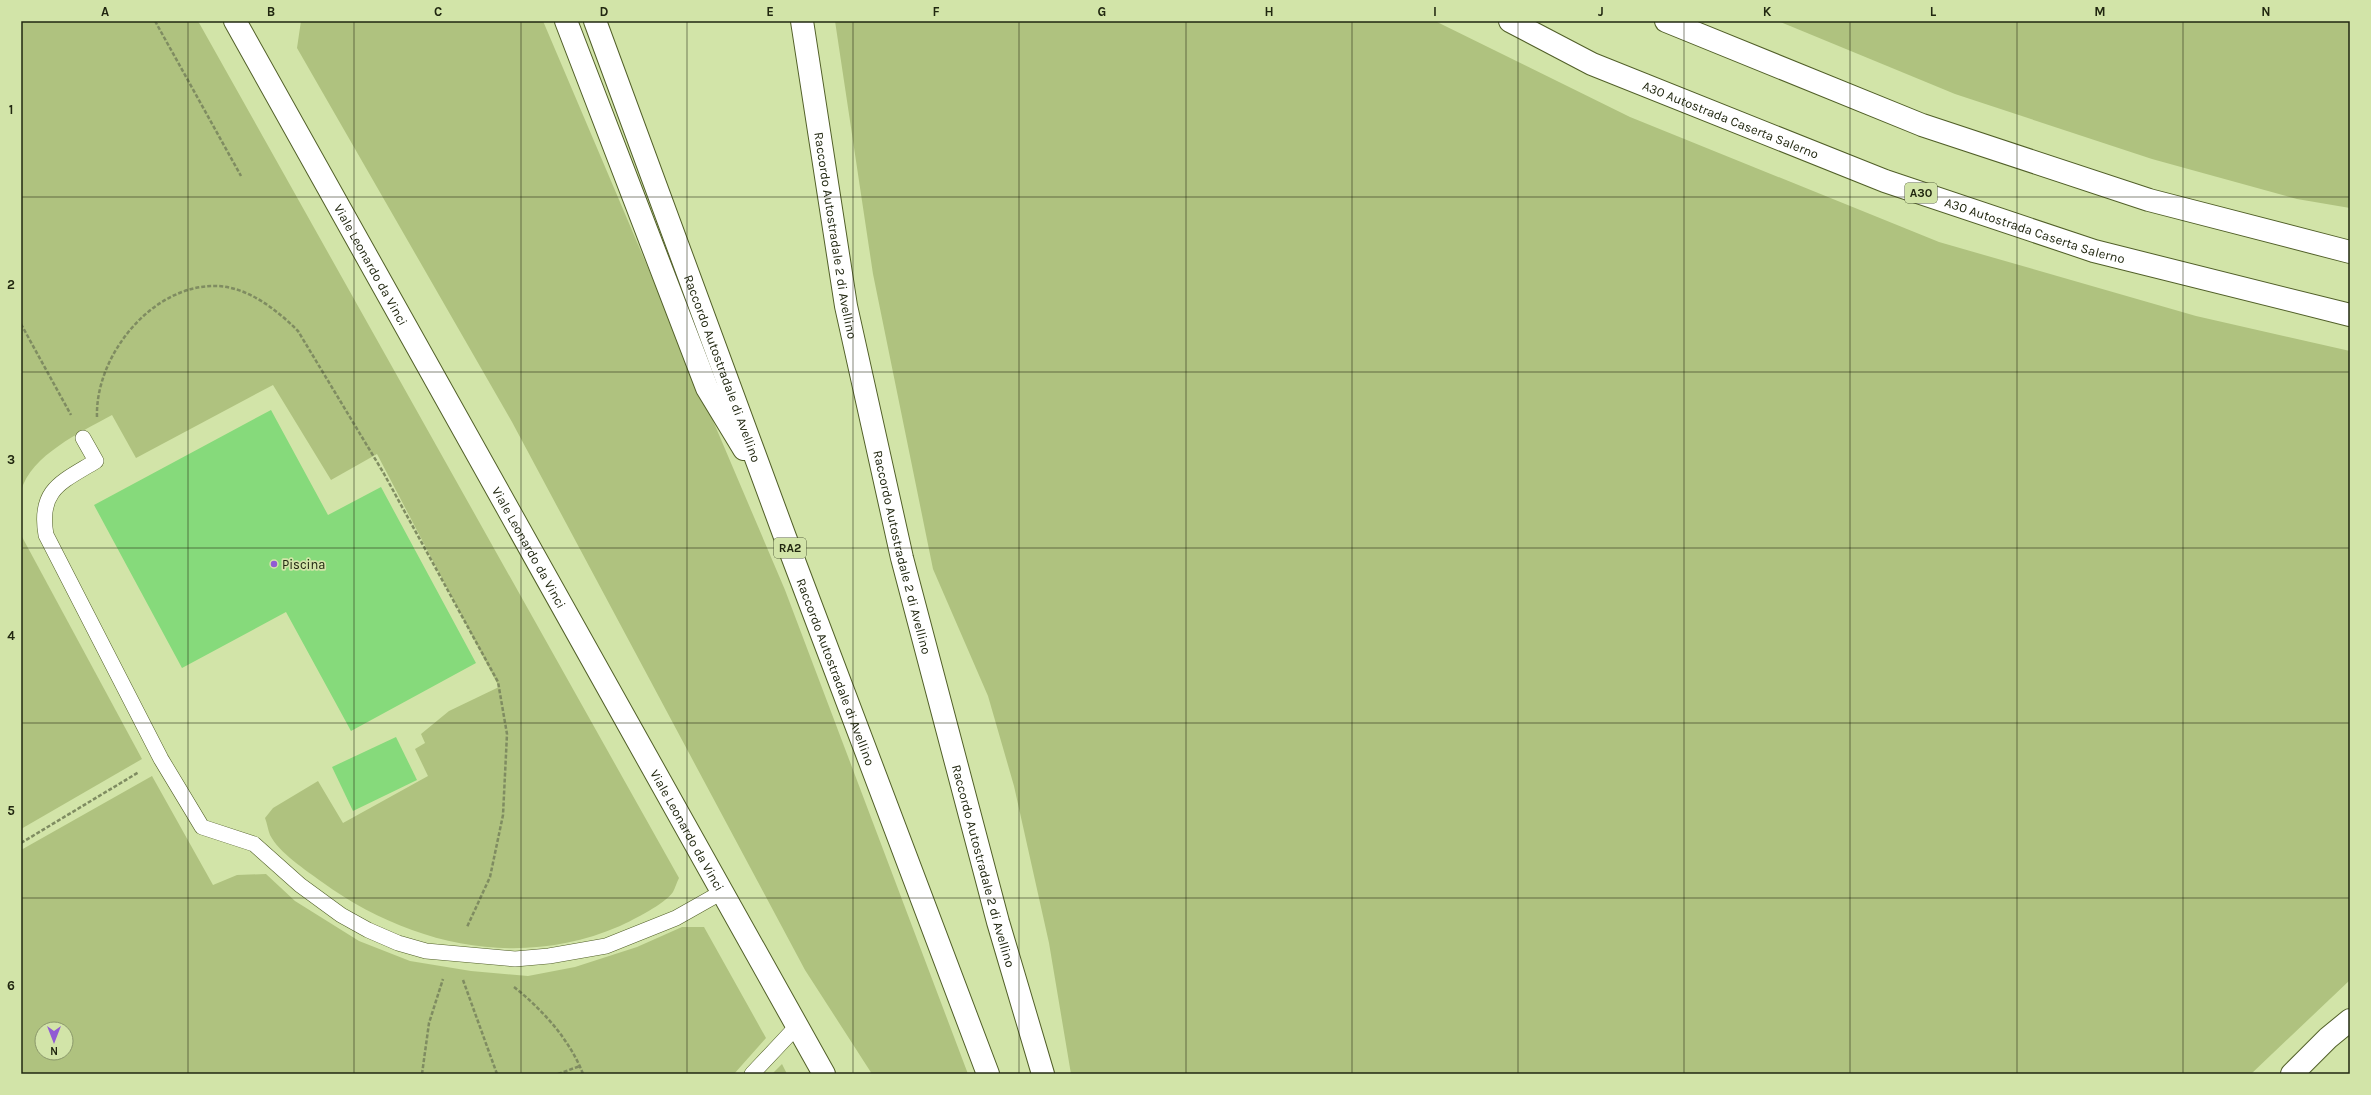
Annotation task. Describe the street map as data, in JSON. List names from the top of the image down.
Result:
{
  "streets": {
    "main road": [
      "A30 Autostrada Caserta Salerno",
      "A30",
      "Raccordo Autostradale 2 di Avellino",
      "Viale Leonardo da Vinci",
      "Raccordo Autostradale di Avellino",
      "RA2"
    ]
  },
  "places": ["Piscina"],
  "north": "bottom",
  "grid": {
    "columns": [
      "A",
      "B",
      "C",
      "D",
      "E",
      "F",
      "G",
      "H",
      "I",
      "J",
      "K",
      "L",
      "M",
      "N"
    ],
    "rows": [
      "1",
      "2",
      "3",
      "4",
      "5",
      "6"
    ]
  }
}
